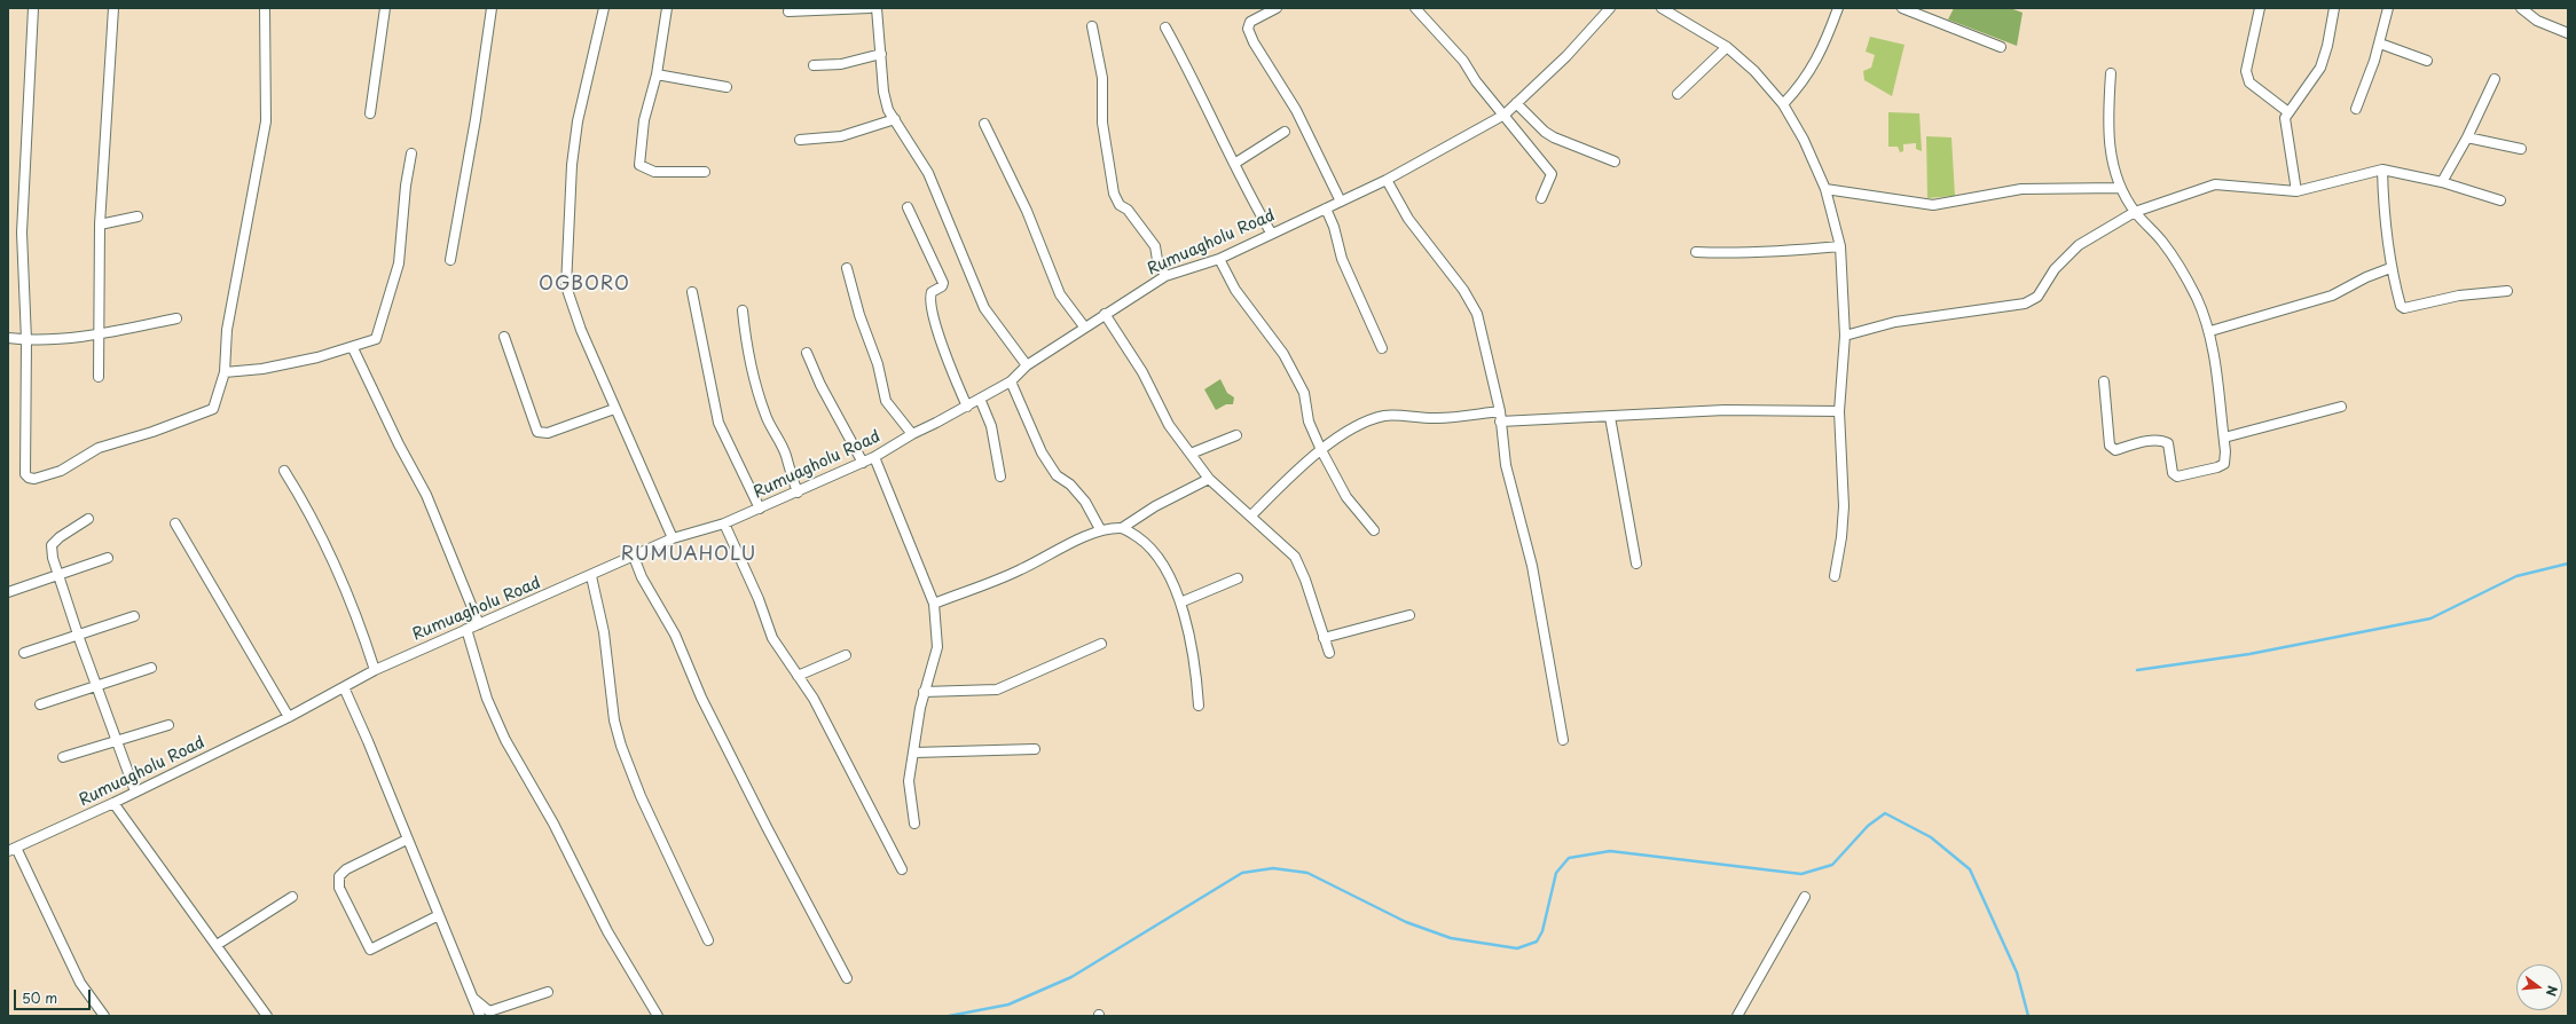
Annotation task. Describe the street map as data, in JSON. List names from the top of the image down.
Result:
{
  "streets": {
    "street": ["Rumuagholu Road"]
  },
  "districts": ["OGBORO", "RUMUAHOLU"],
  "scale_bar": "50 m",
  "north": "right"
}
